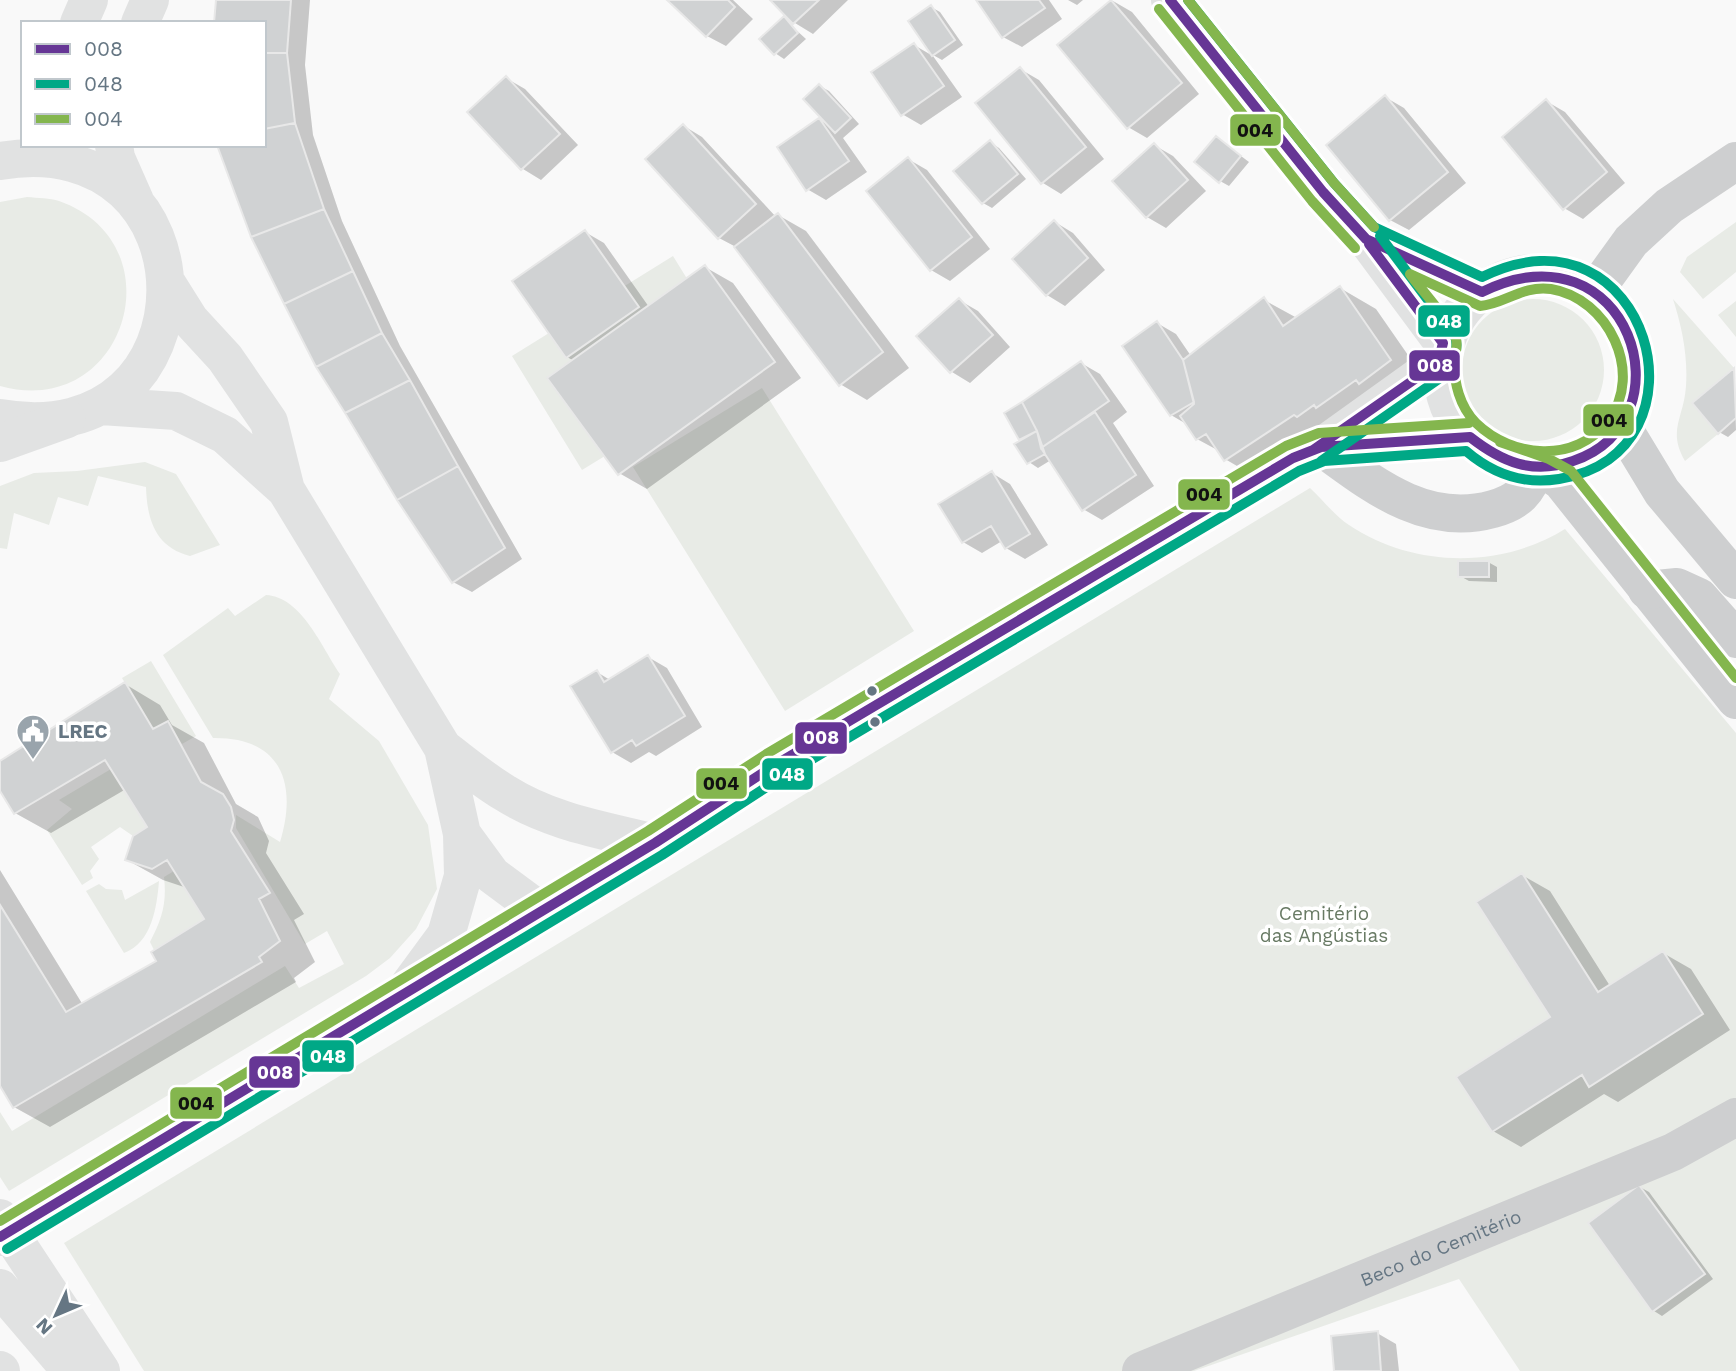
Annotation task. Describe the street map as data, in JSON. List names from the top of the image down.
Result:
{
  "streets": {
    "street": ["Beco do Cemitério"]
  },
  "parks": ["Cemitério das Angústias"],
  "places": {
    "public building": ["LREC"]
  },
  "lines": ["transit line 008", "transit line 048", "transit line 004"],
  "legend": ["008", "048", "004"],
  "north": "bottom left"
}
